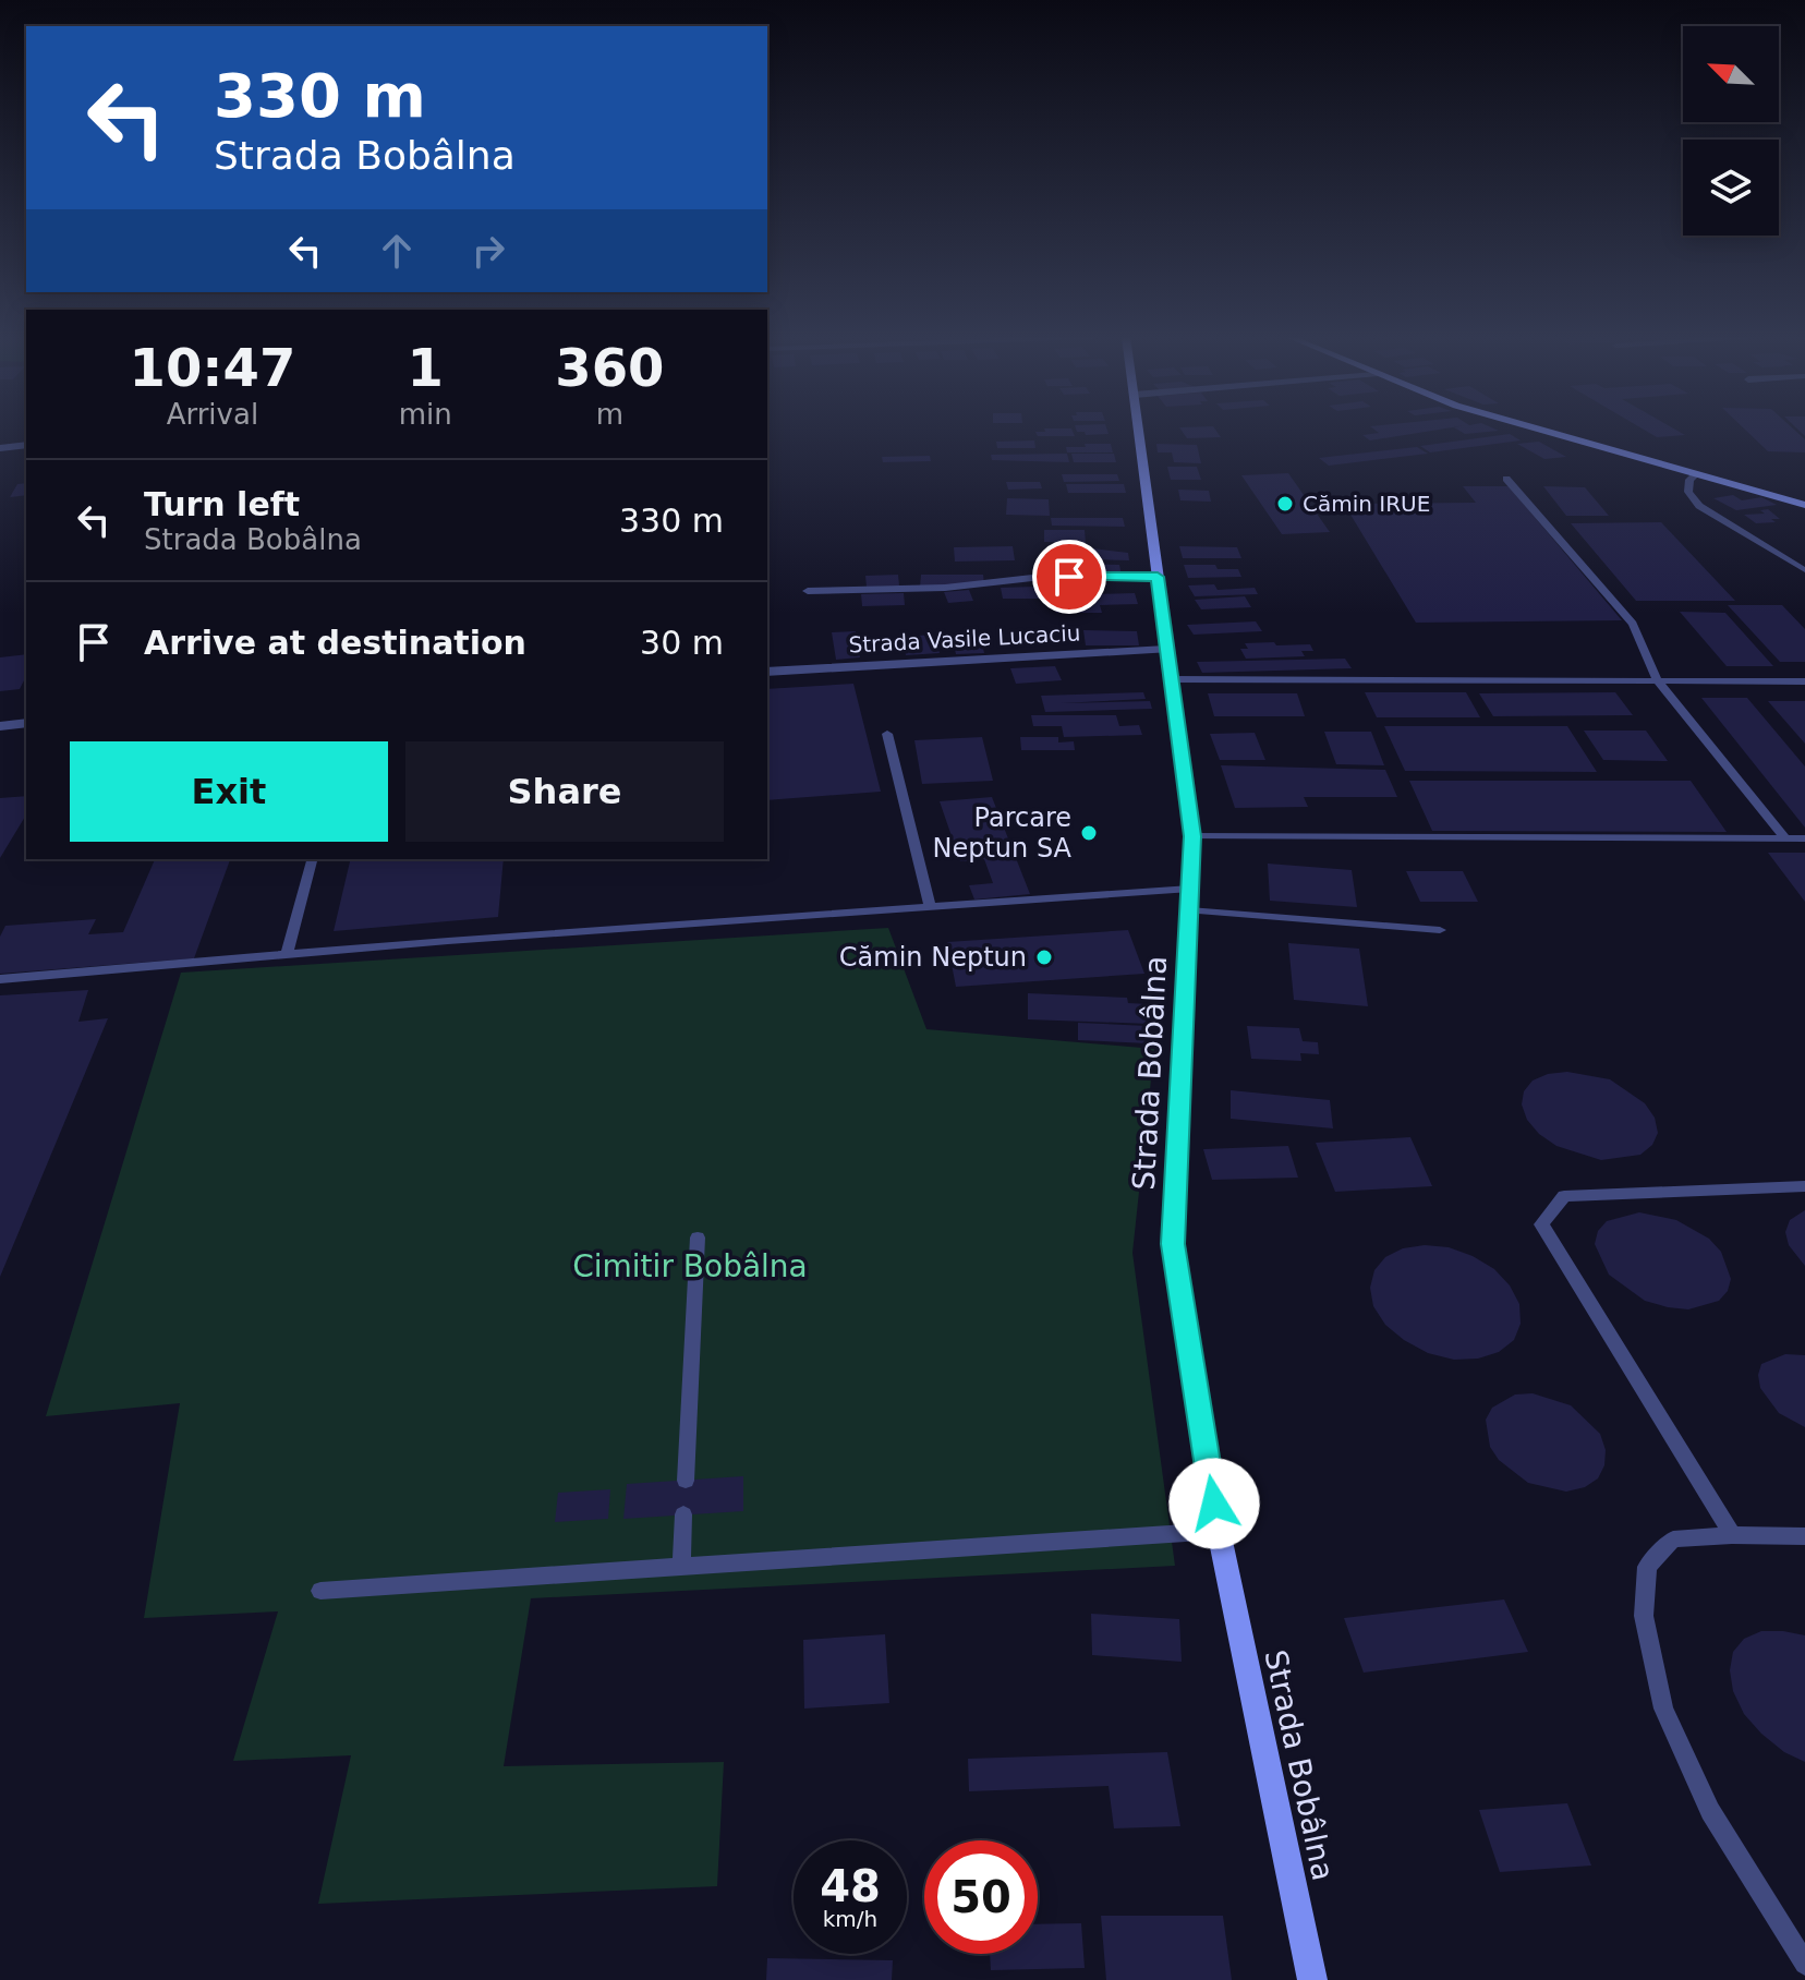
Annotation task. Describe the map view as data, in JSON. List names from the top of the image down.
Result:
{
  "streets": {
    "main road": ["Strada Bobâlna"],
    "street": ["Strada Vasile Lucaciu"]
  },
  "crossings": [
    ["Strada Vasile Lucaciu", "Strada Bobâlna"]
  ],
  "parks": ["Cimitir Bobâlna"],
  "places": ["Cămin IRUE", "Parcare Neptun SA", "Cămin Neptun"],
  "north": "top left",
  "page": {
    "turn": ["330 m", "Strada Bobâlna"],
    "eta": [
      "10:47",
      "Arrival",
      "1",
      "min",
      "360",
      "m"
    ],
    "list": [
      {
        "name": "Turn left",
        "note": "Strada Bobâlna",
        "value": "330 m"
      },
      {
        "name": "Arrive at destination",
        "value": "30 m"
      }
    ],
    "buttons": ["Exit", "Share"],
    "speed": "48 km/h",
    "limit": "50"
  }
}
